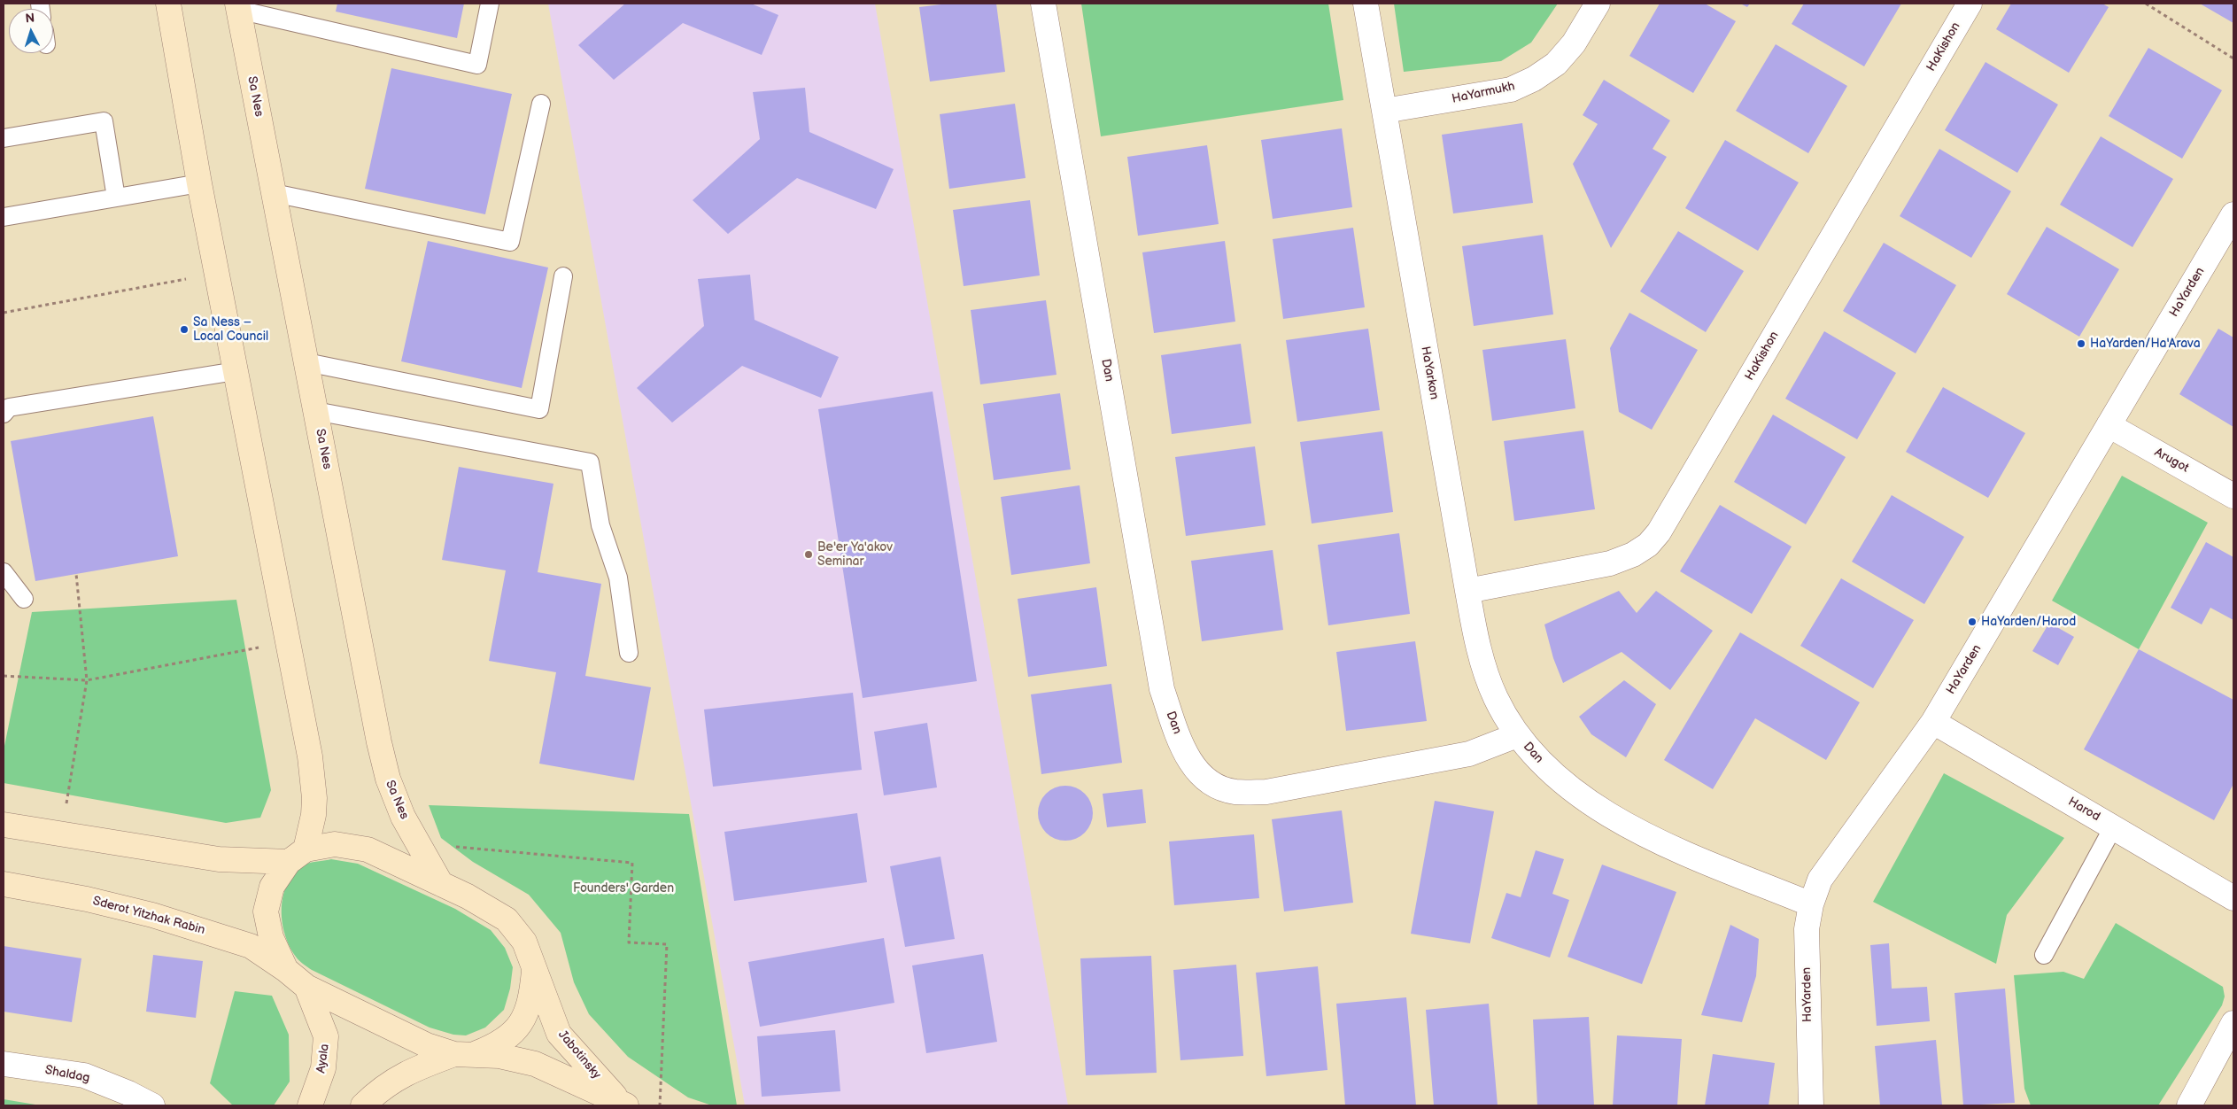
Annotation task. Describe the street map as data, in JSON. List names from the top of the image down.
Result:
{
  "streets": {
    "street": [
      "HaKishon",
      "HaYarmukh",
      "Sa Nes",
      "HaYarden",
      "Dan",
      "HaYarkon",
      "Arugot",
      "Harod",
      "Sderot Yitzhak Rabin",
      "Jabotinsky",
      "Ayala",
      "Shaldag"
    ]
  },
  "crossings": [
    ["HaKishon", "HaYarkon"],
    ["HaYarmukh", "HaYarkon"],
    ["Sa Nes", "Jabotinsky"],
    ["HaYarden", "Dan"],
    ["HaYarden", "Arugot"],
    ["HaYarden", "Harod"],
    ["Dan", "HaYarkon"],
    ["Sderot Yitzhak Rabin", "Jabotinsky"],
    ["Sderot Yitzhak Rabin", "Ayala"]
  ],
  "parks": ["Founders' Garden"],
  "places": [
    "Sa Ness – Local Council",
    "HaYarden/Ha'Arava",
    "Be'er Ya'akov Seminar",
    "HaYarden/Harod"
  ],
  "north": "top"
}
